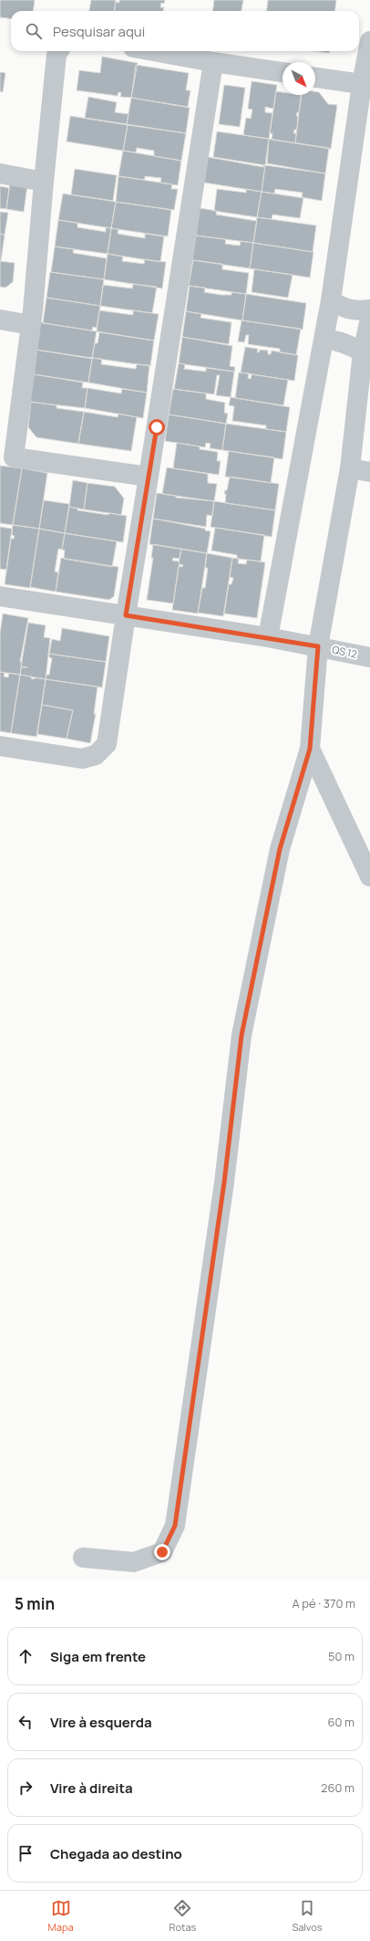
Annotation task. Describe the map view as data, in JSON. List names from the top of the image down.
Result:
{
  "streets": {
    "street": ["QS 12"]
  },
  "north": "bottom right",
  "page": {
    "search": "Pesquisar aqui",
    "heading": ["5 min", "A pé · 370 m"],
    "list": [
      ["Siga em frente", "50 m"],
      ["Vire à esquerda", "60 m"],
      ["Vire à direita", "260 m"],
      "Chegada ao destino"
    ],
    "nav": ["Mapa", "Rotas", "Salvos"]
  }
}
